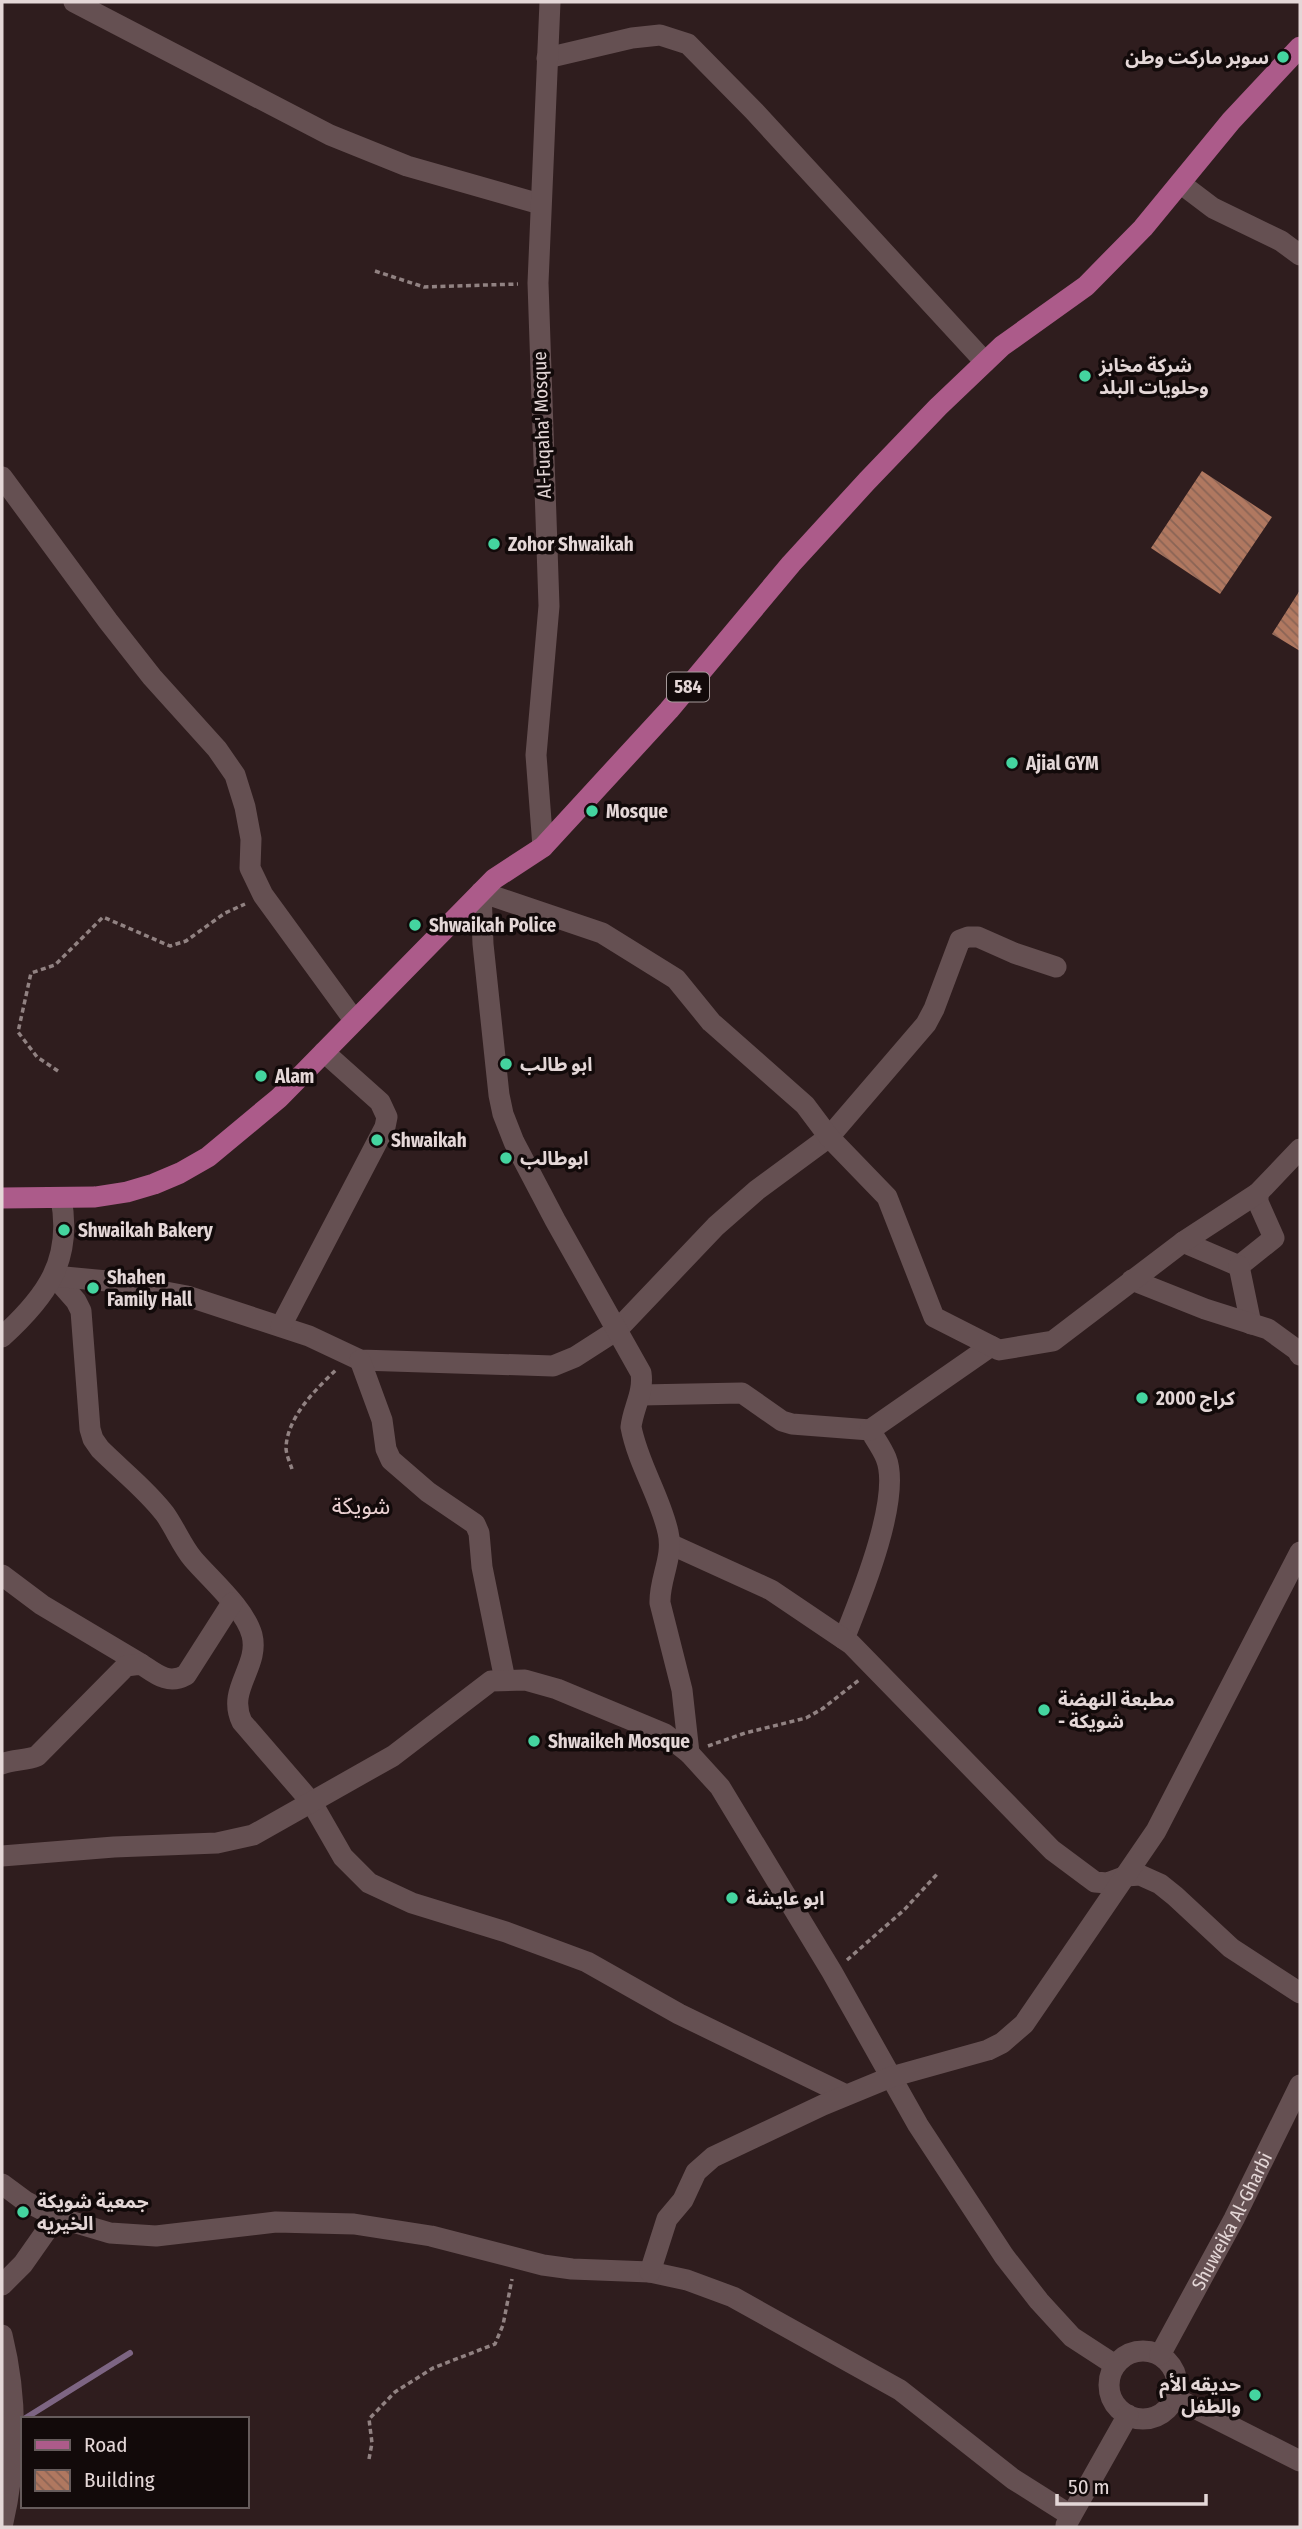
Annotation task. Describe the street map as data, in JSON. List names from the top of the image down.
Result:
{
  "streets": {
    "main road": ["584"],
    "street": ["Al-Fuqaha' Mosque", "Shuweika Al-Gharbi"]
  },
  "crossings": [
    ["Al-Fuqaha' Mosque", "584"]
  ],
  "districts": ["شويكة"],
  "places": [
    "سوبر ماركت وطن",
    "شركة مخابز وحلويات البلد",
    "Zohor Shwaikah",
    "Ajial GYM",
    "Mosque",
    "Shwaikah Police",
    "ابو طالب",
    "Alam",
    "Shwaikah",
    "ابوطالب",
    "Shwaikah Bakery",
    "Shahen Family Hall",
    "كراج 2000",
    "مطبعة النهضة - شويكة",
    "Shwaikeh Mosque",
    "ابو عايشة",
    "جمعية شويكة الخيريه",
    "حديقه الأم والطفل"
  ],
  "legend": ["Road", "Building"],
  "scale_bar": "50 m"
}
